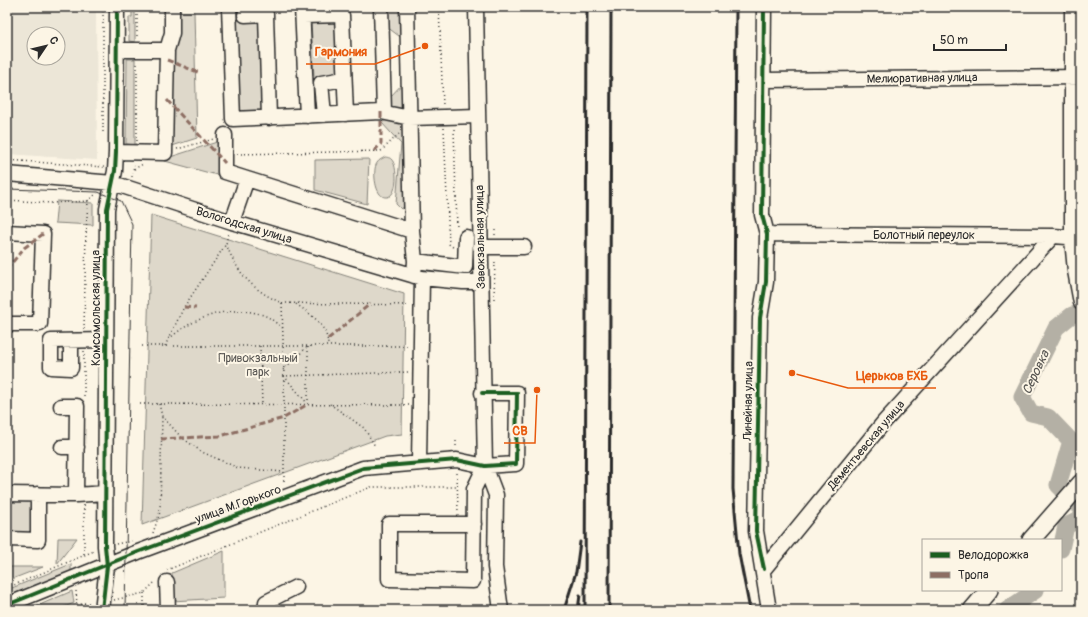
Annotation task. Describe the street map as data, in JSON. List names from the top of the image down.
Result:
{
  "streets": {
    "street": [
      "Мелиоративная улица",
      "Вологодская улица",
      "Болотный переулок",
      "Завокзальная улица",
      "Комсомольская улица",
      "Линейная улица",
      "Дементьевская улица",
      "улица М.Горького"
    ]
  },
  "crossings": [
    ["Мелиоративная улица", "Линейная улица"],
    ["Вологодская улица", "Завокзальная улица"],
    ["Вологодская улица", "Комсомольская улица"],
    ["Болотный переулок", "Линейная улица"],
    ["Болотный переулок", "Дементьевская улица"],
    ["Завокзальная улица", "улица М.Горького"],
    ["Комсомольская улица", "улица М.Горького"],
    ["Линейная улица", "Дементьевская улица"]
  ],
  "water": ["Серовка"],
  "parks": ["Привокзальный парк"],
  "places": ["Гармония", "Церьков ЕХБ", "СВ"],
  "legend": ["Велодорожка", "Тропа"],
  "scale_bar": "50 m",
  "north": "top right"
}
